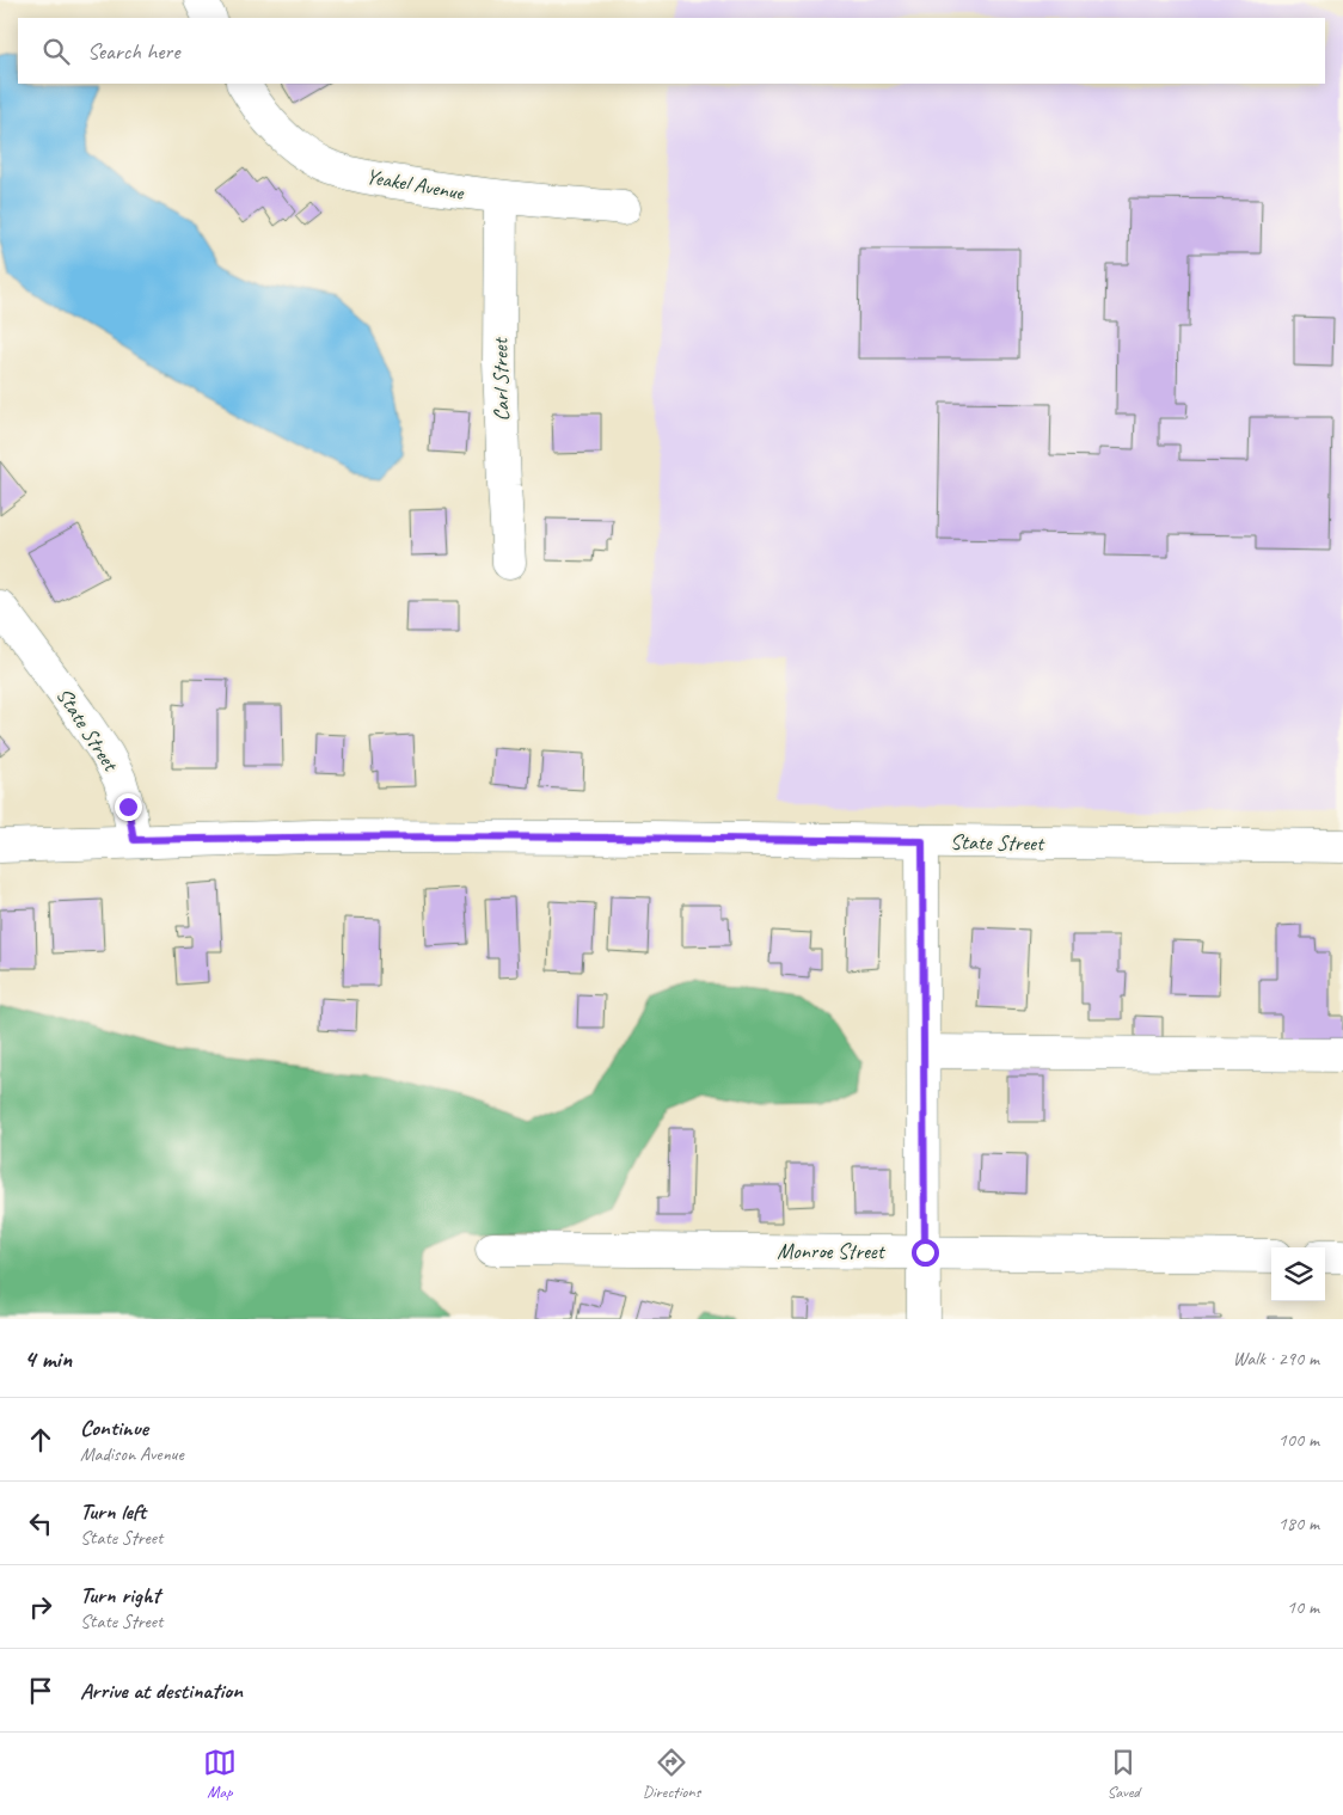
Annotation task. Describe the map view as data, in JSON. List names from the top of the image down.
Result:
{
  "streets": {
    "street": [
      "Yeakel Avenue",
      "Carl Street",
      "State Street",
      "Monroe Street"
    ]
  },
  "crossings": [
    ["Yeakel Avenue", "Carl Street"]
  ],
  "page": {
    "search": "Search here",
    "heading": ["4 min", "Walk · 290 m"],
    "list": [
      ["Continue", "Madison Avenue", "100 m"],
      ["Turn left", "State Street", "180 m"],
      ["Turn right", "State Street", "10 m"],
      "Arrive at destination"
    ],
    "nav": ["Map", "Directions", "Saved"]
  }
}
